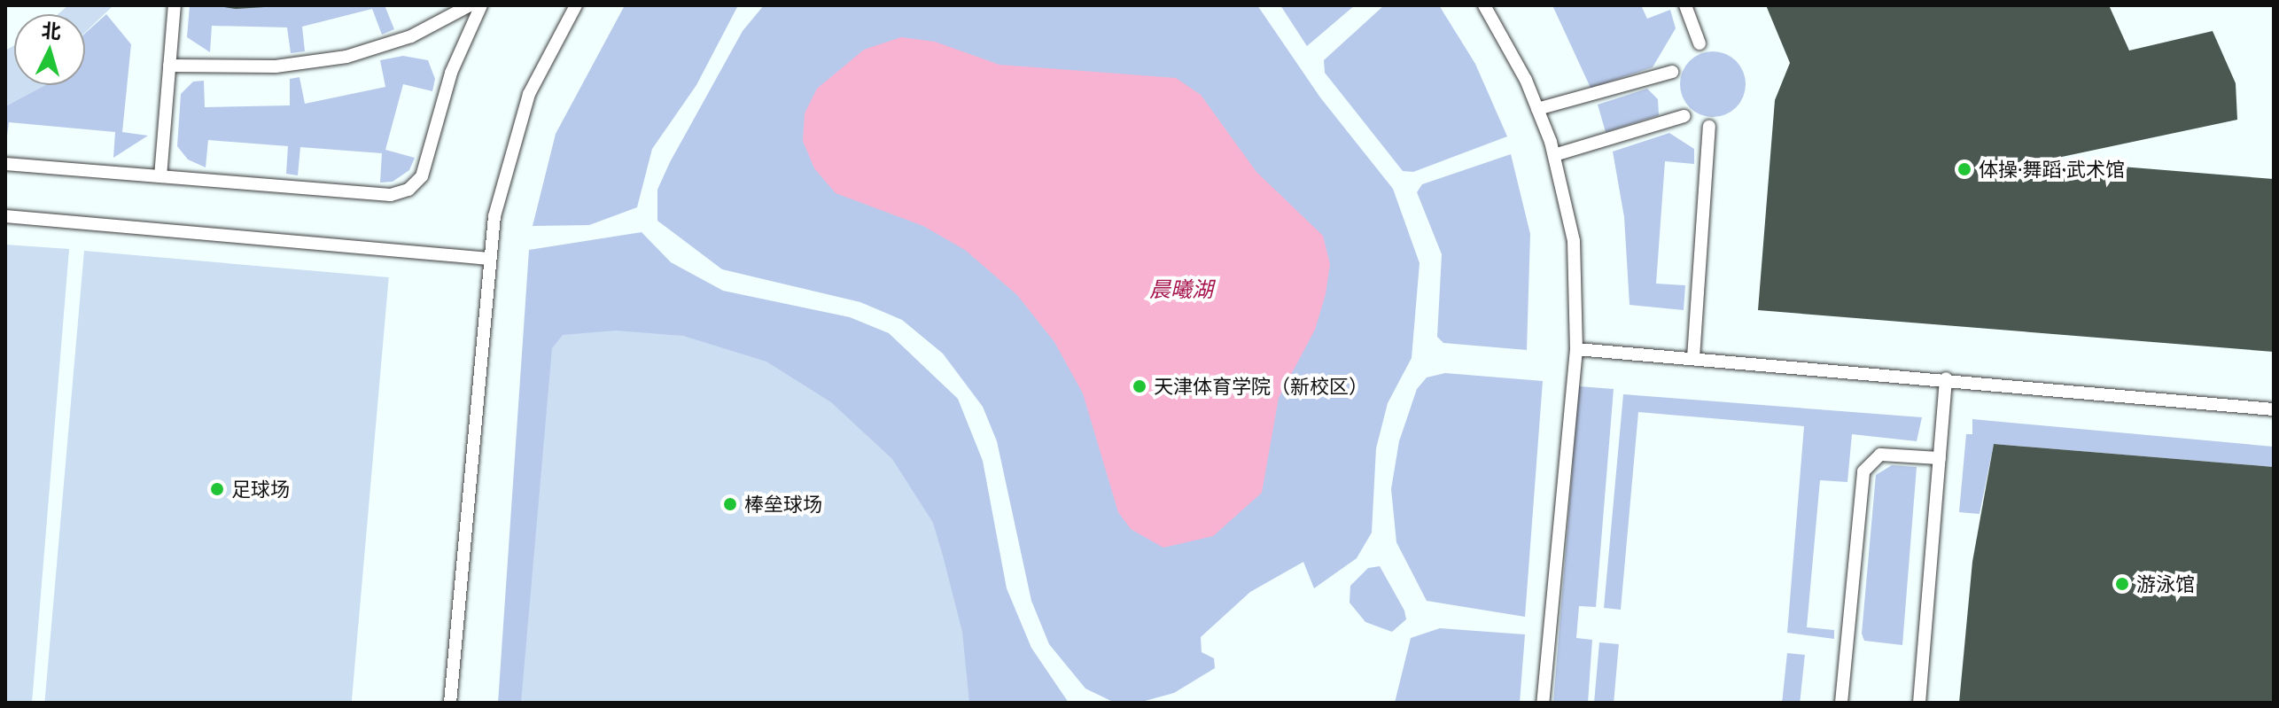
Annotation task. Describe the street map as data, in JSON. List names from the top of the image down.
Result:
{
  "water": ["晨曦湖"],
  "places": [
    "体操·舞蹈·武术馆",
    "天津体育学院（新校区）",
    "足球场",
    "棒垒球场",
    "游泳馆"
  ],
  "north": "top"
}
